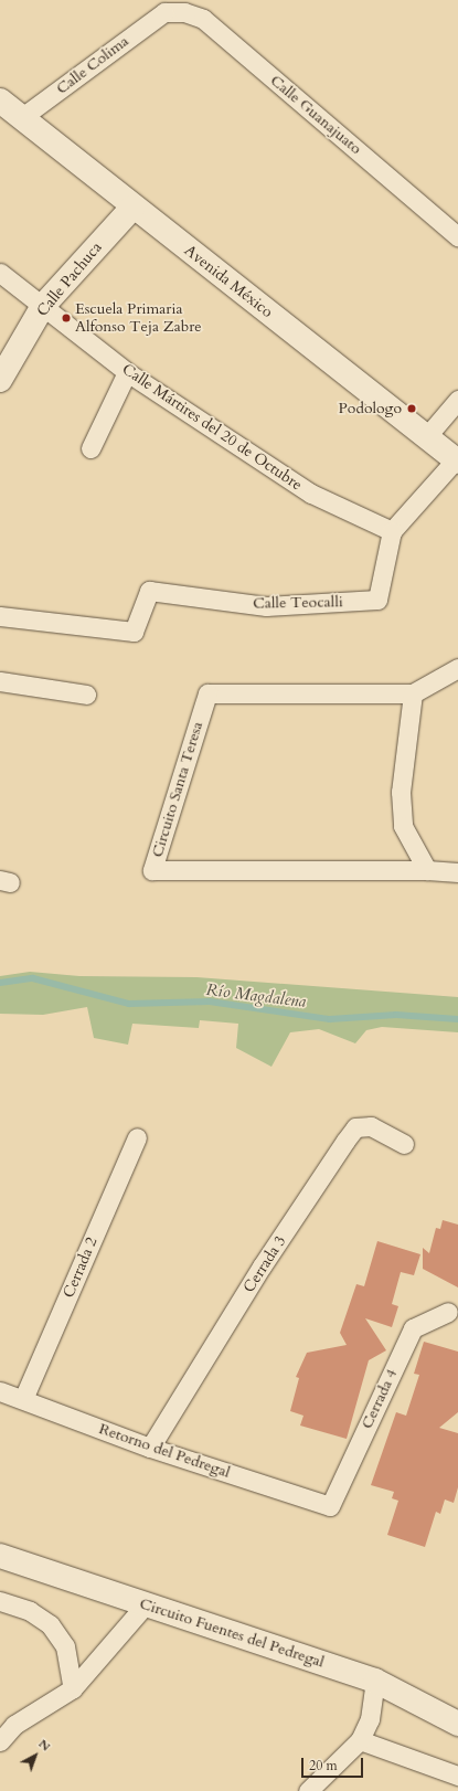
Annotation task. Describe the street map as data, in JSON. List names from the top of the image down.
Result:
{
  "streets": {
    "street": [
      "Calle Colima",
      "Calle Guanajuato",
      "Calle Pachuca",
      "Avenida México",
      "Calle Mártires del 20 de Octubre",
      "Calle Teocalli",
      "Circuito Santa Teresa",
      "Cerrada 3",
      "Cerrada 2",
      "Cerrada 4",
      "Retorno del Pedregal",
      "Circuito Fuentes del Pedregal"
    ]
  },
  "crossings": [
    ["Calle Colima", "Calle Guanajuato"],
    ["Calle Colima", "Avenida México"],
    ["Calle Pachuca", "Avenida México"],
    ["Calle Pachuca", "Calle Mártires del 20 de Octubre"],
    ["Calle Mártires del 20 de Octubre", "Calle Teocalli"],
    ["Cerrada 3", "Retorno del Pedregal"],
    ["Cerrada 2", "Retorno del Pedregal"],
    ["Cerrada 4", "Retorno del Pedregal"]
  ],
  "water": ["Río Magdalena"],
  "places": ["Escuela Primaria Alfonso Teja Zabre", "Podologo"],
  "scale_bar": "20 m",
  "north": "top right"
}
